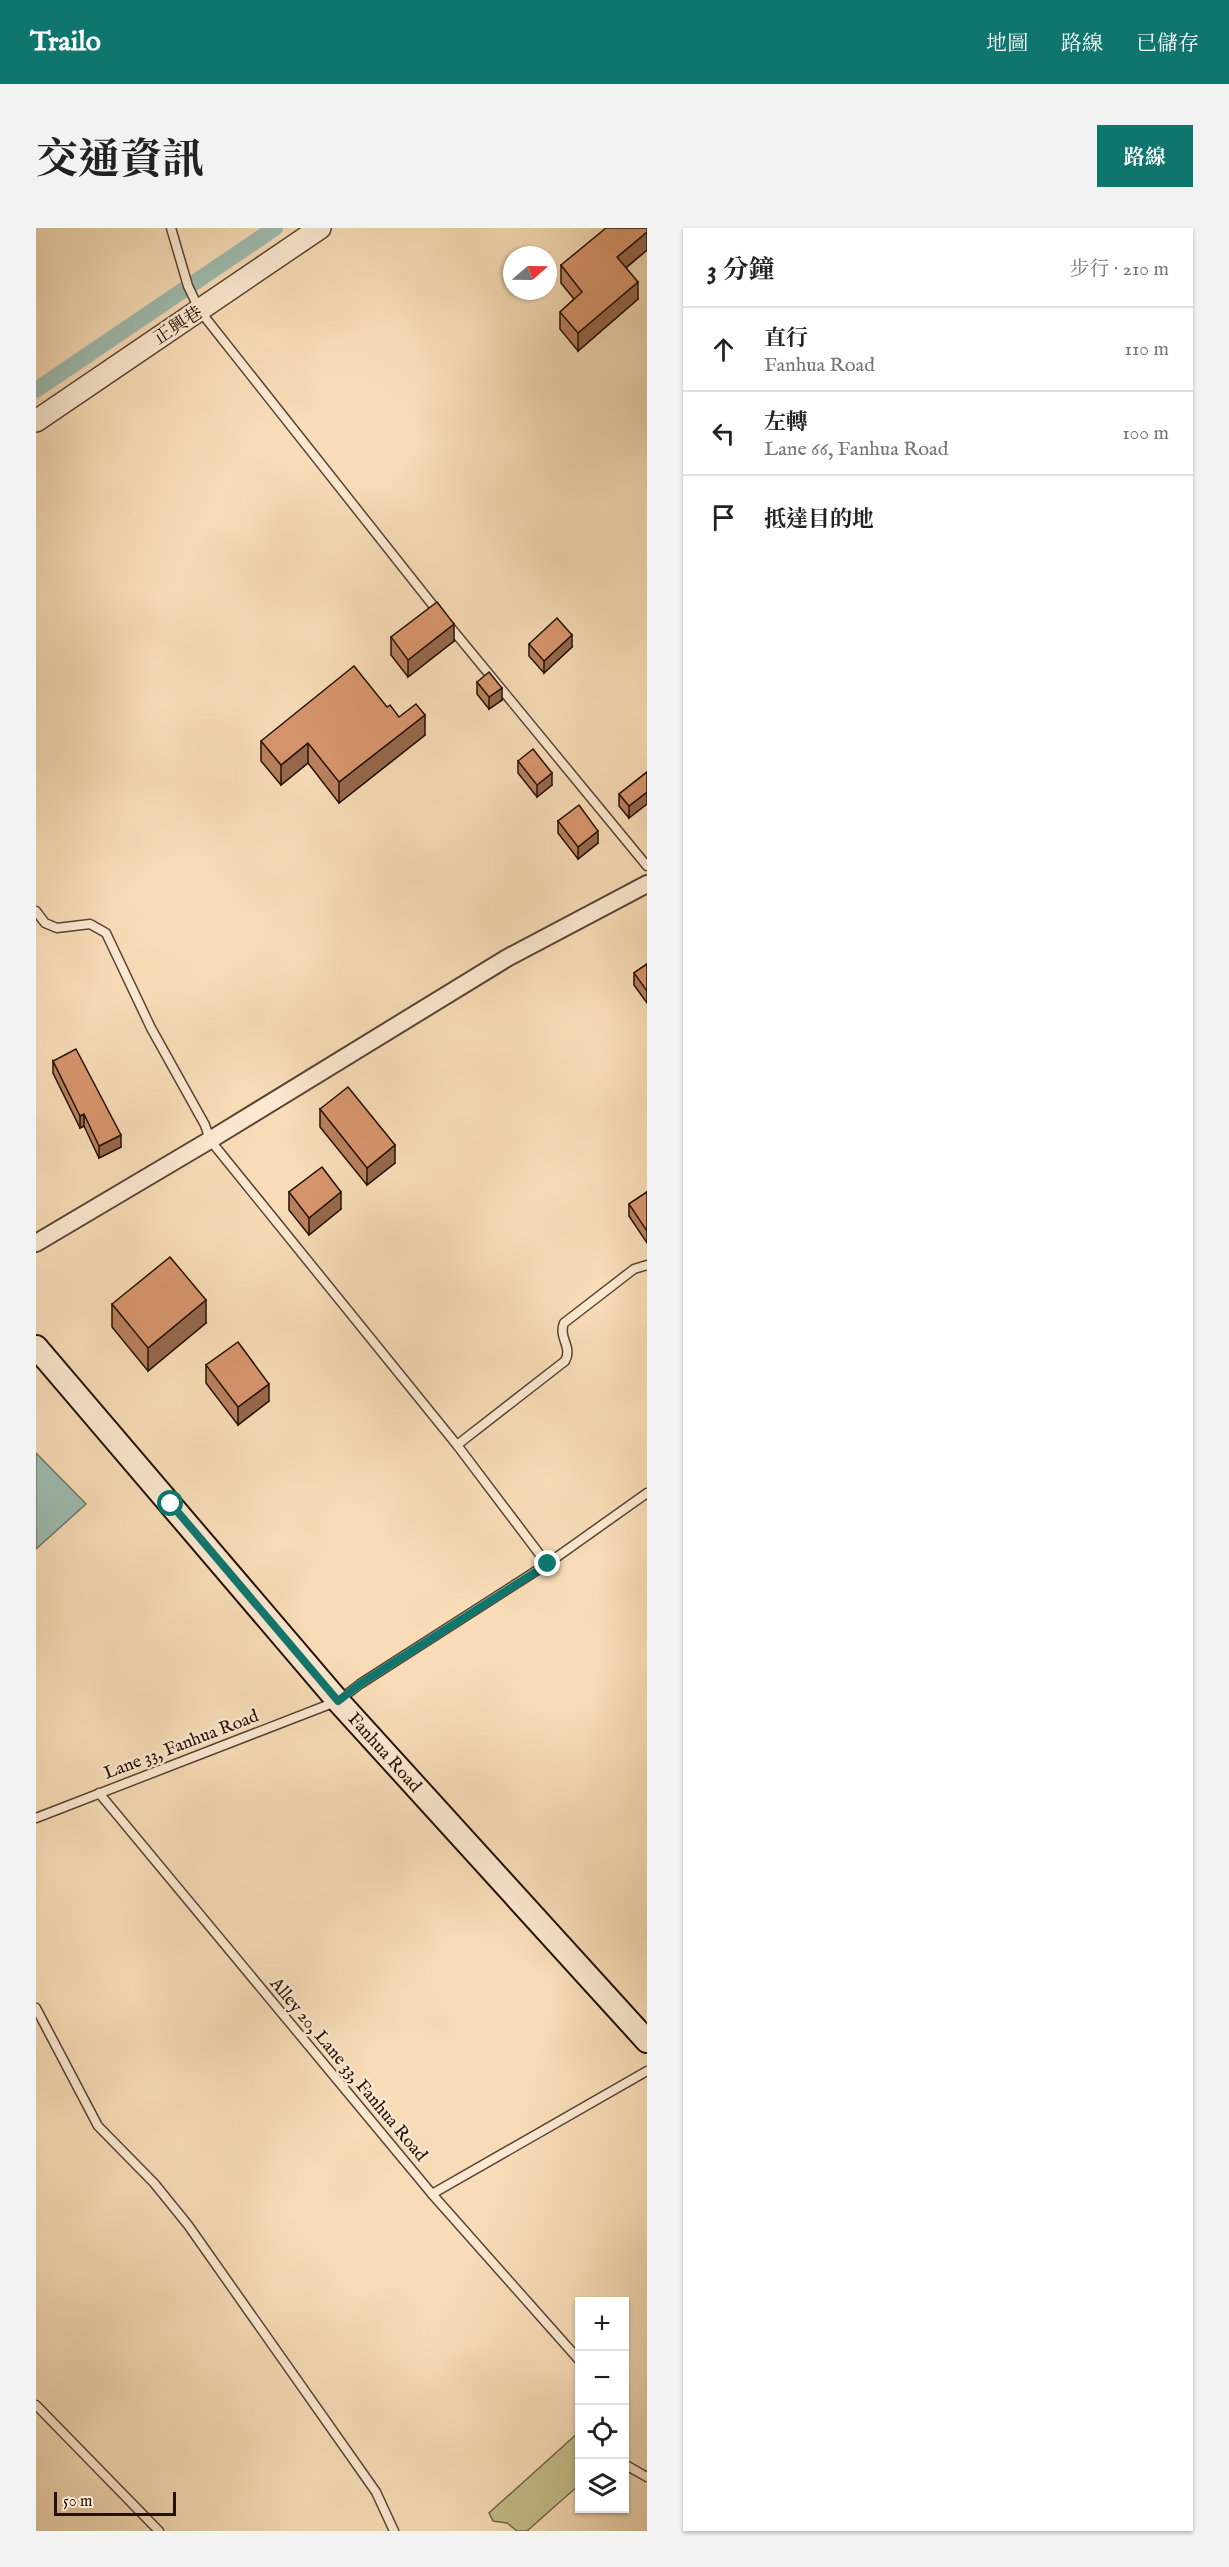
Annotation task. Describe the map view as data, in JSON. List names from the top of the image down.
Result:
{
  "streets": {
    "main road": ["Fanhua Road"],
    "street": ["正興巷"],
    "lane": ["Lane 33, Fanhua Road", "Alley 20, Lane 33, Fanhua Road"]
  },
  "crossings": [
    ["Lane 33, Fanhua Road", "Fanhua Road"],
    ["Lane 33, Fanhua Road", "Alley 20, Lane 33, Fanhua Road"]
  ],
  "scale_bar": "50 m",
  "north": "right",
  "page": {
    "header": "Trailo",
    "nav": ["地圖", "路線", "已儲存"],
    "title": "交通資訊",
    "buttons": "路線",
    "heading": ["3 分鐘", "步行 · 210 m"],
    "list": [
      ["直行", "Fanhua Road", "110 m"],
      ["左轉", "Lane 66, Fanhua Road", "100 m"],
      "抵達目的地"
    ],
    "map_buttons": ["+", "−"],
    "scale": "50 m"
  }
}
